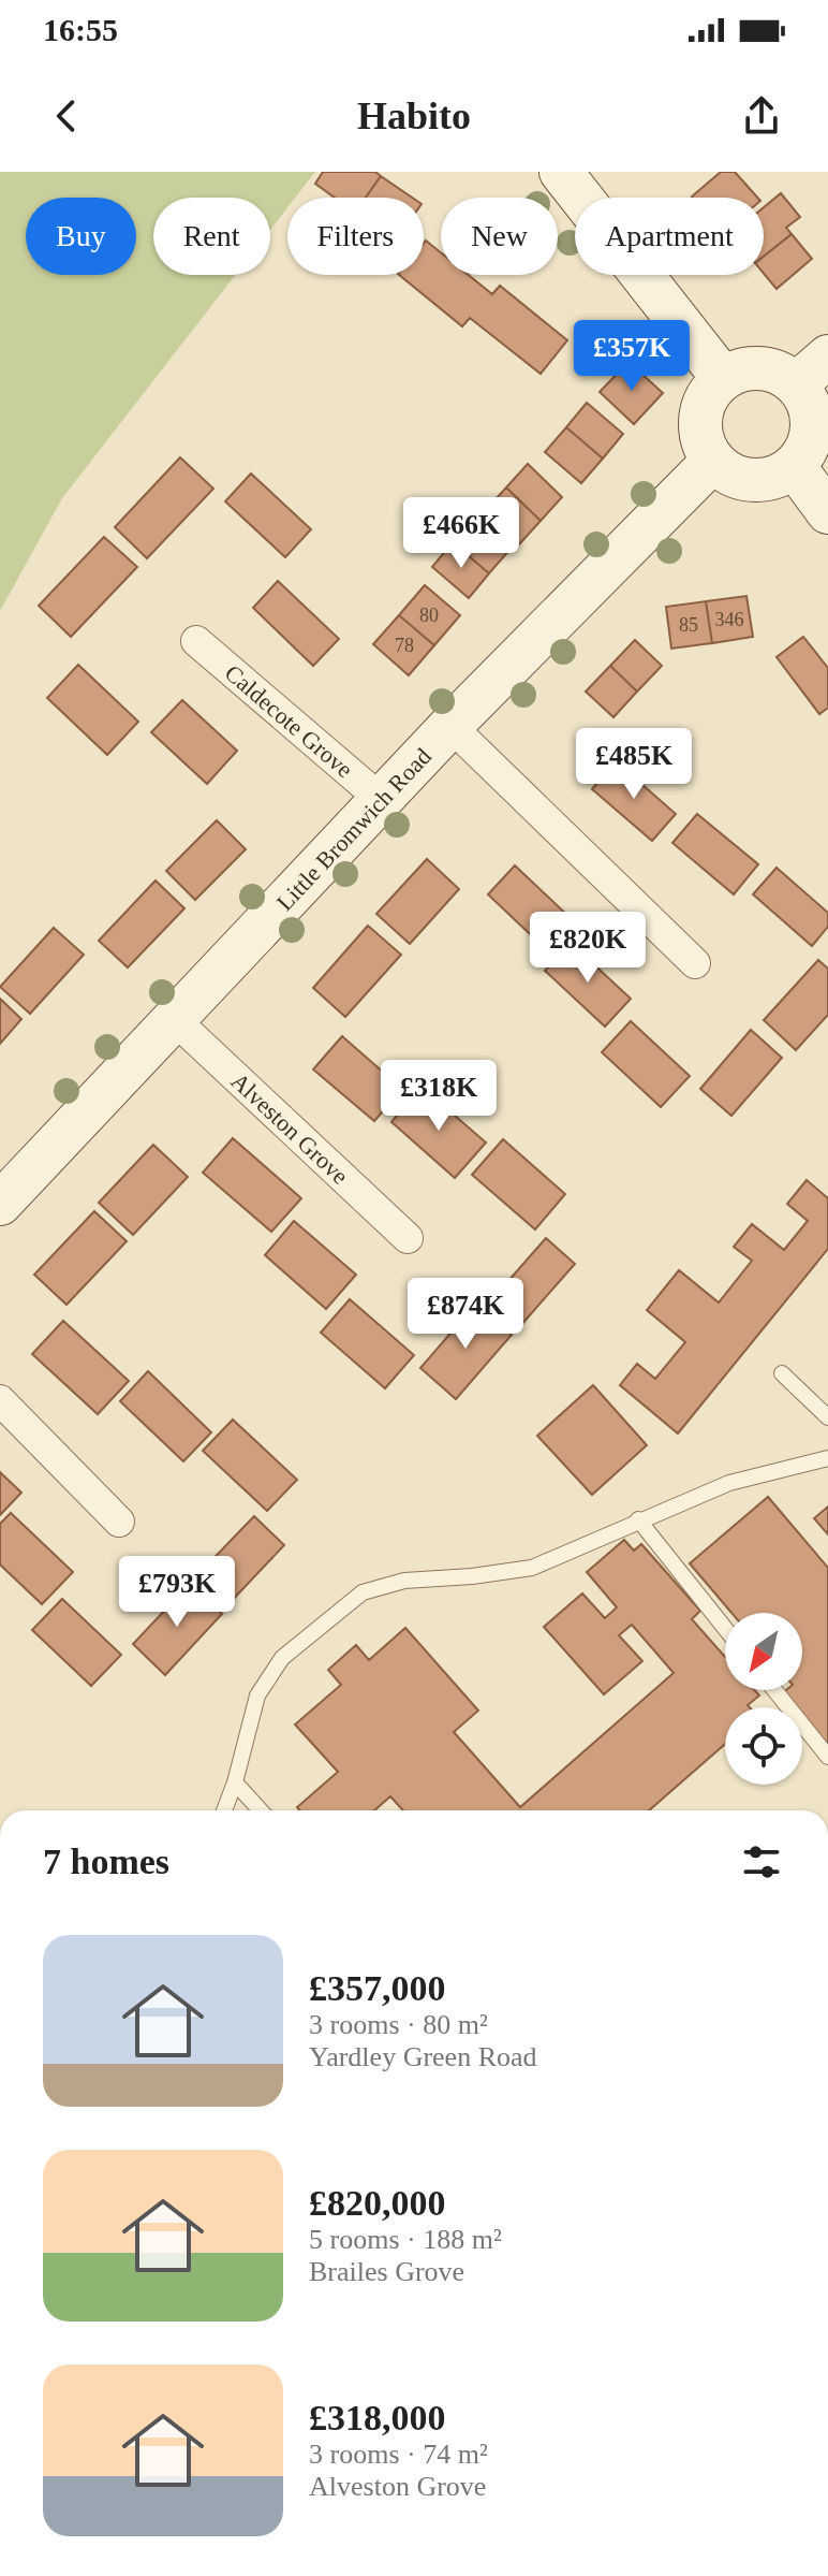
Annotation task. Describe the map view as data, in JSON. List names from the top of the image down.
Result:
{
  "streets": {
    "street": ["Caldecote Grove", "Little Bromwich Road", "Alveston Grove"]
  },
  "crossings": [
    ["Caldecote Grove", "Little Bromwich Road"],
    ["Little Bromwich Road", "Alveston Grove"]
  ],
  "house_numbers": [
    "80",
    "346",
    "85",
    "78"
  ],
  "north": "bottom left",
  "page": {
    "status": "16:55",
    "header": "Habito",
    "chip": [
      "Buy",
      "Rent",
      "Filters",
      "New",
      "Apartment"
    ],
    "price": [
      "£357K",
      "£466K",
      "£485K",
      "£820K",
      "£318K",
      "£874K",
      "£793K"
    ],
    "heading": "7 homes",
    "list": [
      {
        "name": "£357,000",
        "note": "3 rooms · 80 m² · Yardley Green Road"
      },
      {
        "name": "£820,000",
        "note": "5 rooms · 188 m² · Brailes Grove"
      },
      {
        "name": "£318,000",
        "note": "3 rooms · 74 m² · Alveston Grove"
      }
    ]
  }
}
